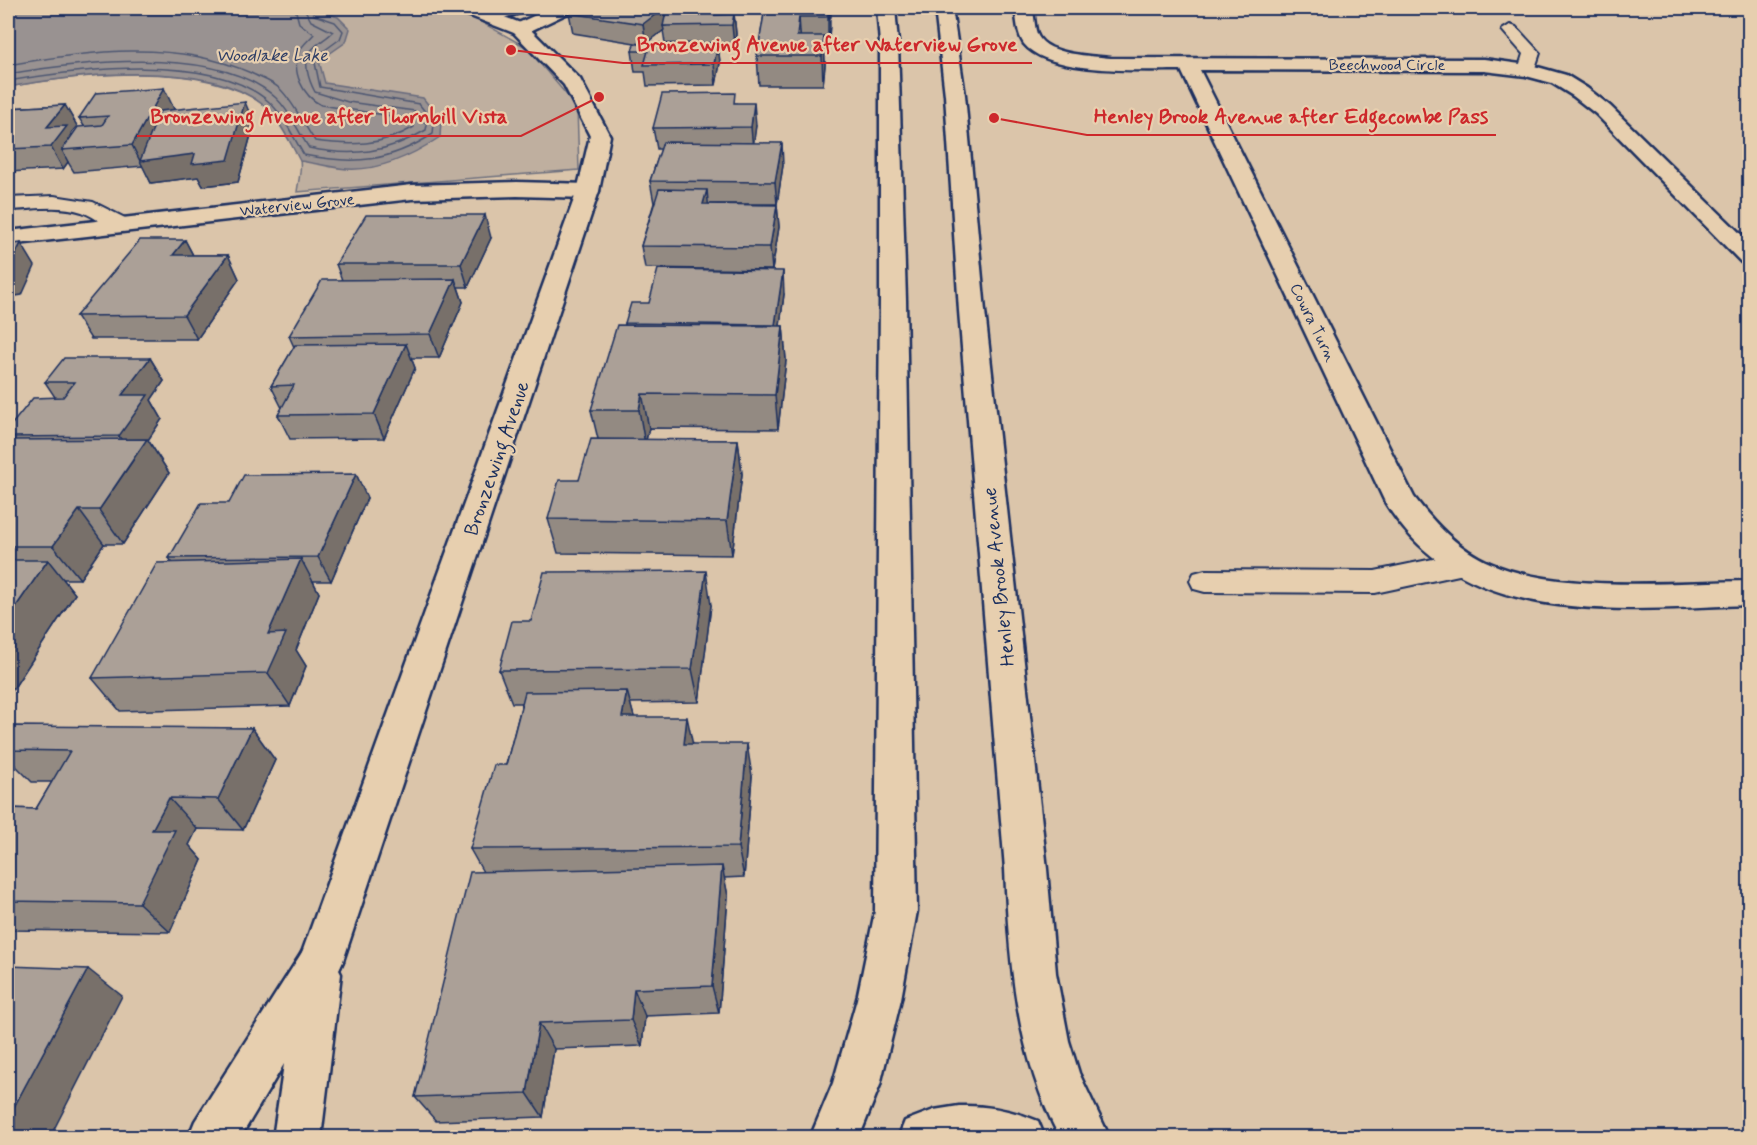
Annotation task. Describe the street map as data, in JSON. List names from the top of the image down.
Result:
{
  "streets": {
    "street": [
      "Beechwood Circle",
      "Waterview Grove",
      "Cowra Turn",
      "Bronzewing Avenue",
      "Henley Brook Avenue"
    ]
  },
  "crossings": [
    ["Beechwood Circle", "Cowra Turn"],
    ["Waterview Grove", "Bronzewing Avenue"]
  ],
  "water": ["Woodlake Lake"],
  "places": ["Bronzewing Avenue after Waterview Grove", "Bronzewing Avenue after Thornbill Vista", "Henley Brook Avenue after Edgecombe Pass"]
}
